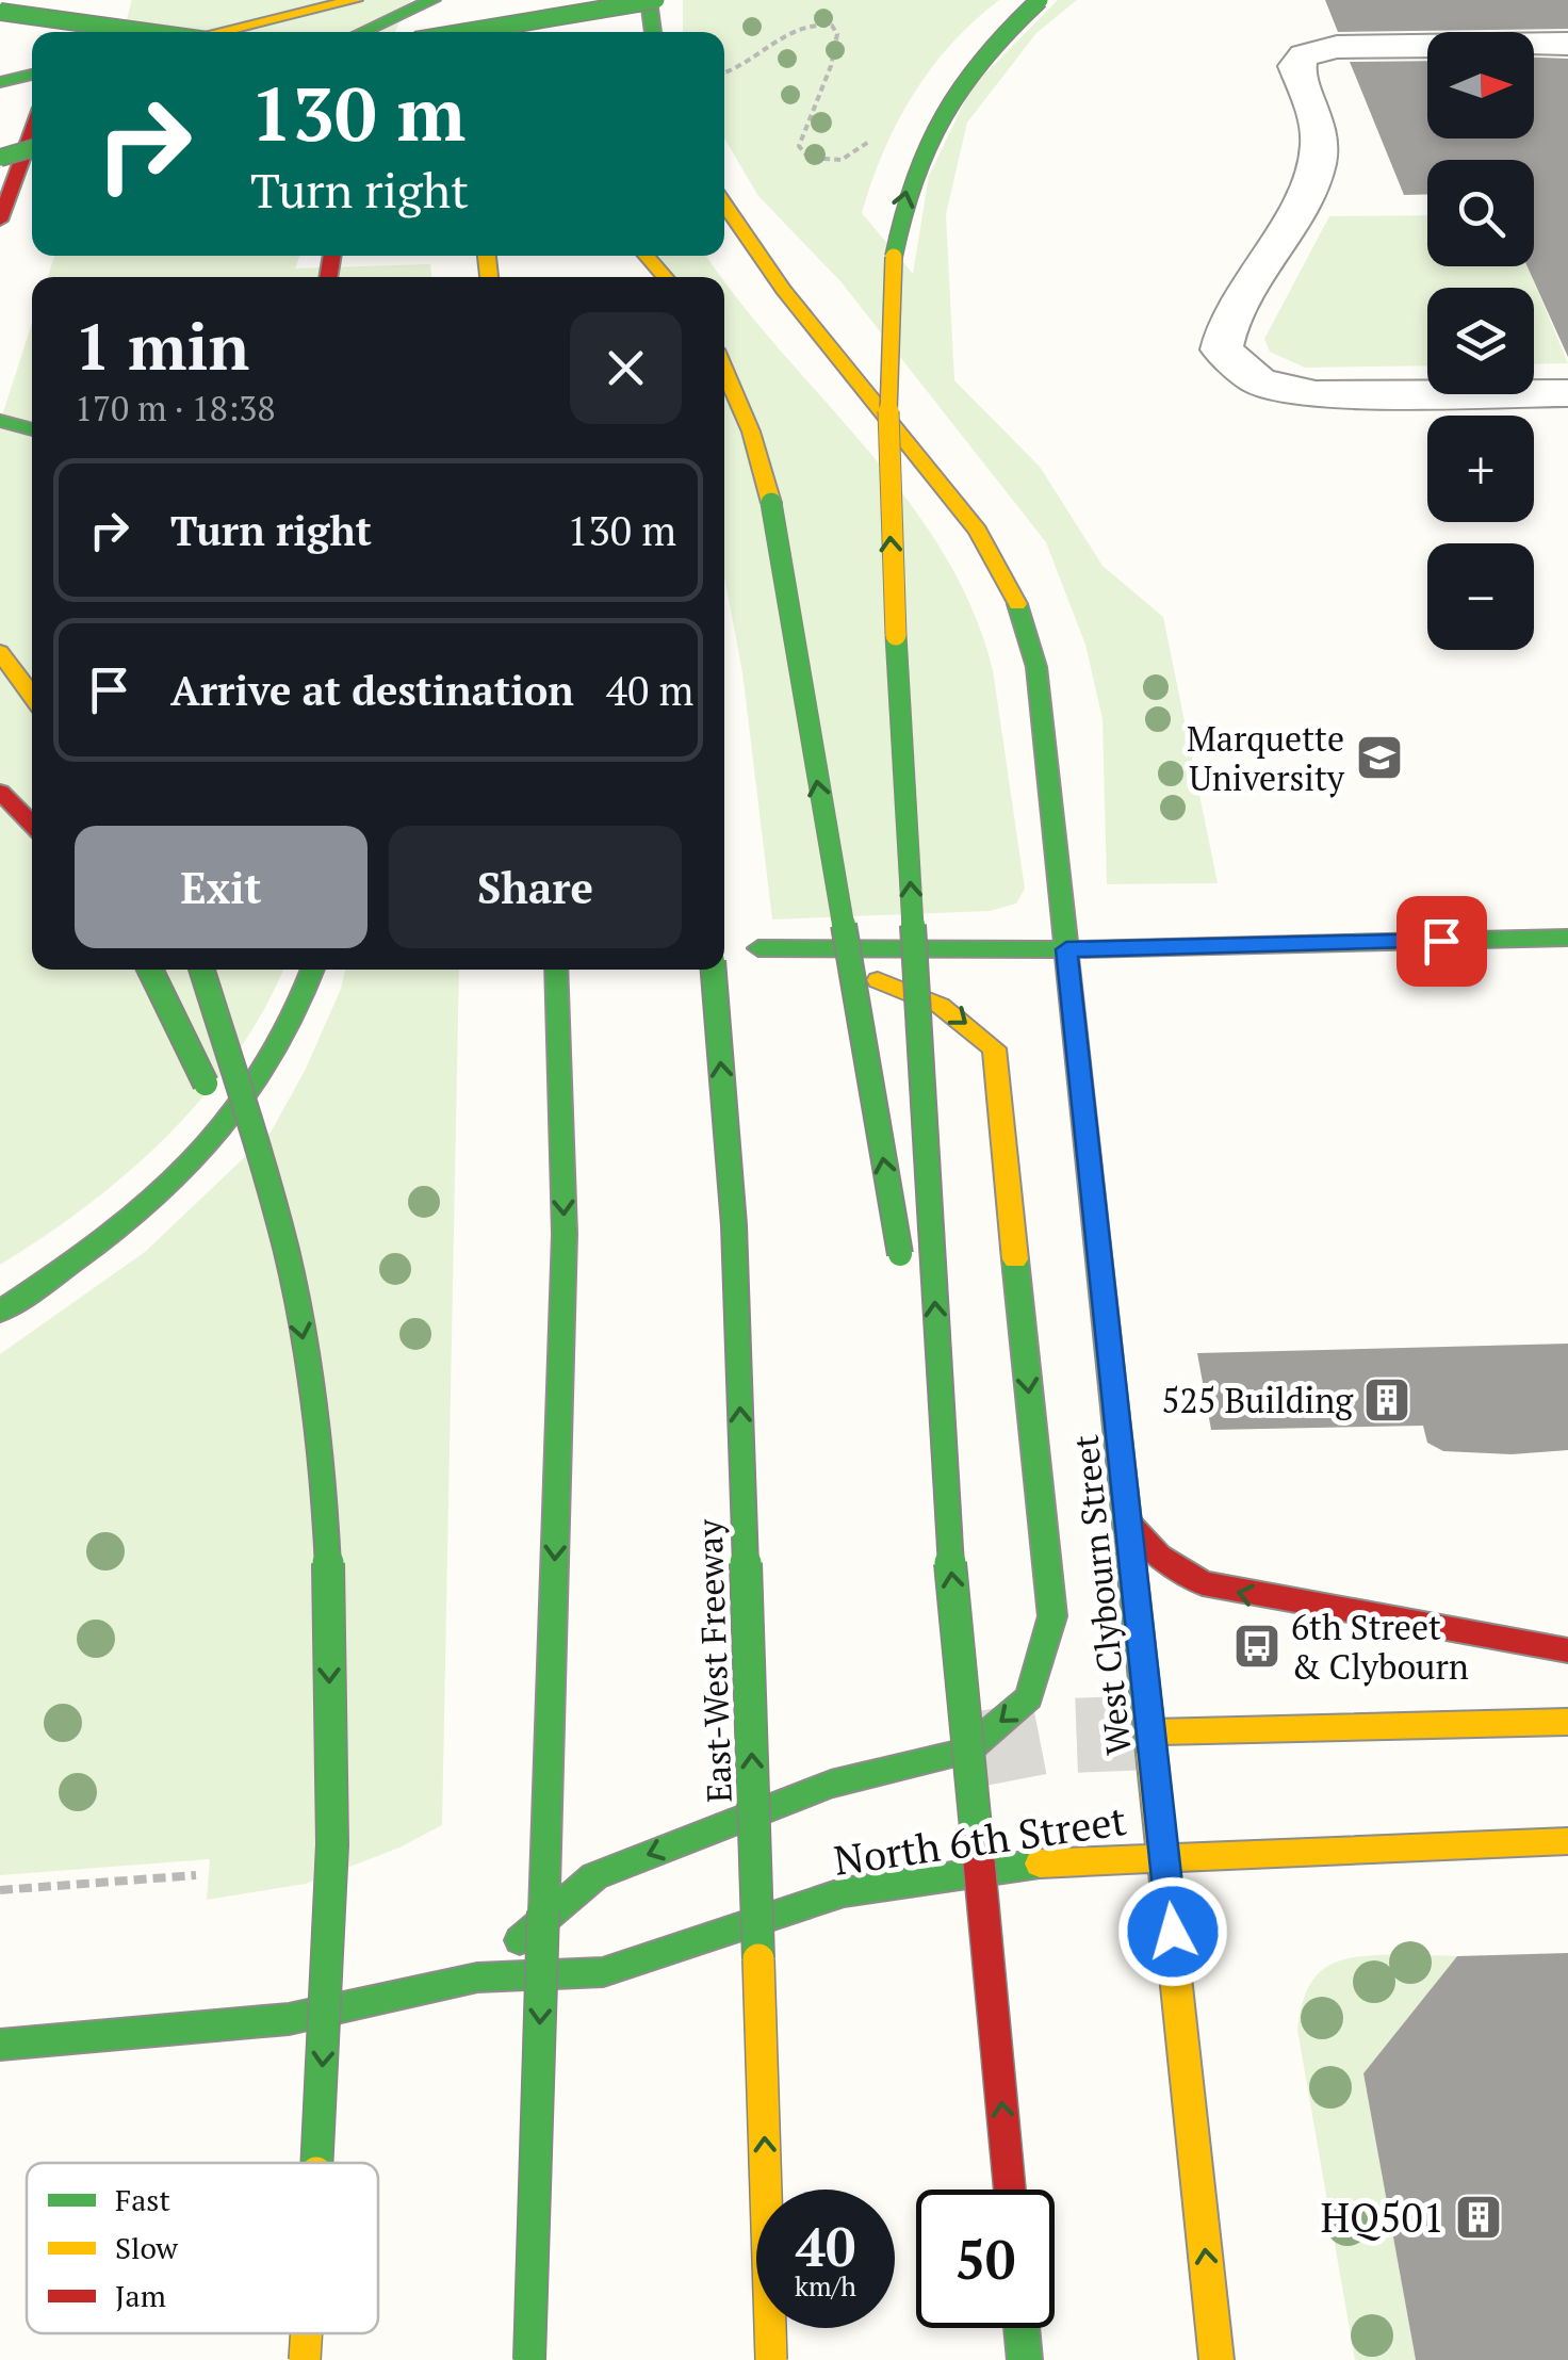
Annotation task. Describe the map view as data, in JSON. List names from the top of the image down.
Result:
{
  "streets": {
    "main road": ["West Clybourn Street", "East-West Freeway", "North 6th Street"]
  },
  "crossings": [
    ["West Clybourn Street", "North 6th Street"]
  ],
  "places": {
    "school or university": ["Marquette University"],
    "building": ["525 Building", "HQ501"],
    "bus stop": ["6th Street & Clybourn"]
  },
  "legend": ["Fast", "Slow", "Jam"],
  "north": "right",
  "page": {
    "map_buttons": ["+", "−"],
    "turn": ["130 m", "Turn right"],
    "heading": ["1 min", "170 m · 18:38"],
    "list": [
      {
        "name": "Turn right",
        "value": "130 m"
      },
      {
        "name": "Arrive at destination",
        "value": "40 m"
      }
    ],
    "buttons": ["Exit", "Share"],
    "speed": "40 km/h",
    "limit": "50"
  }
}
